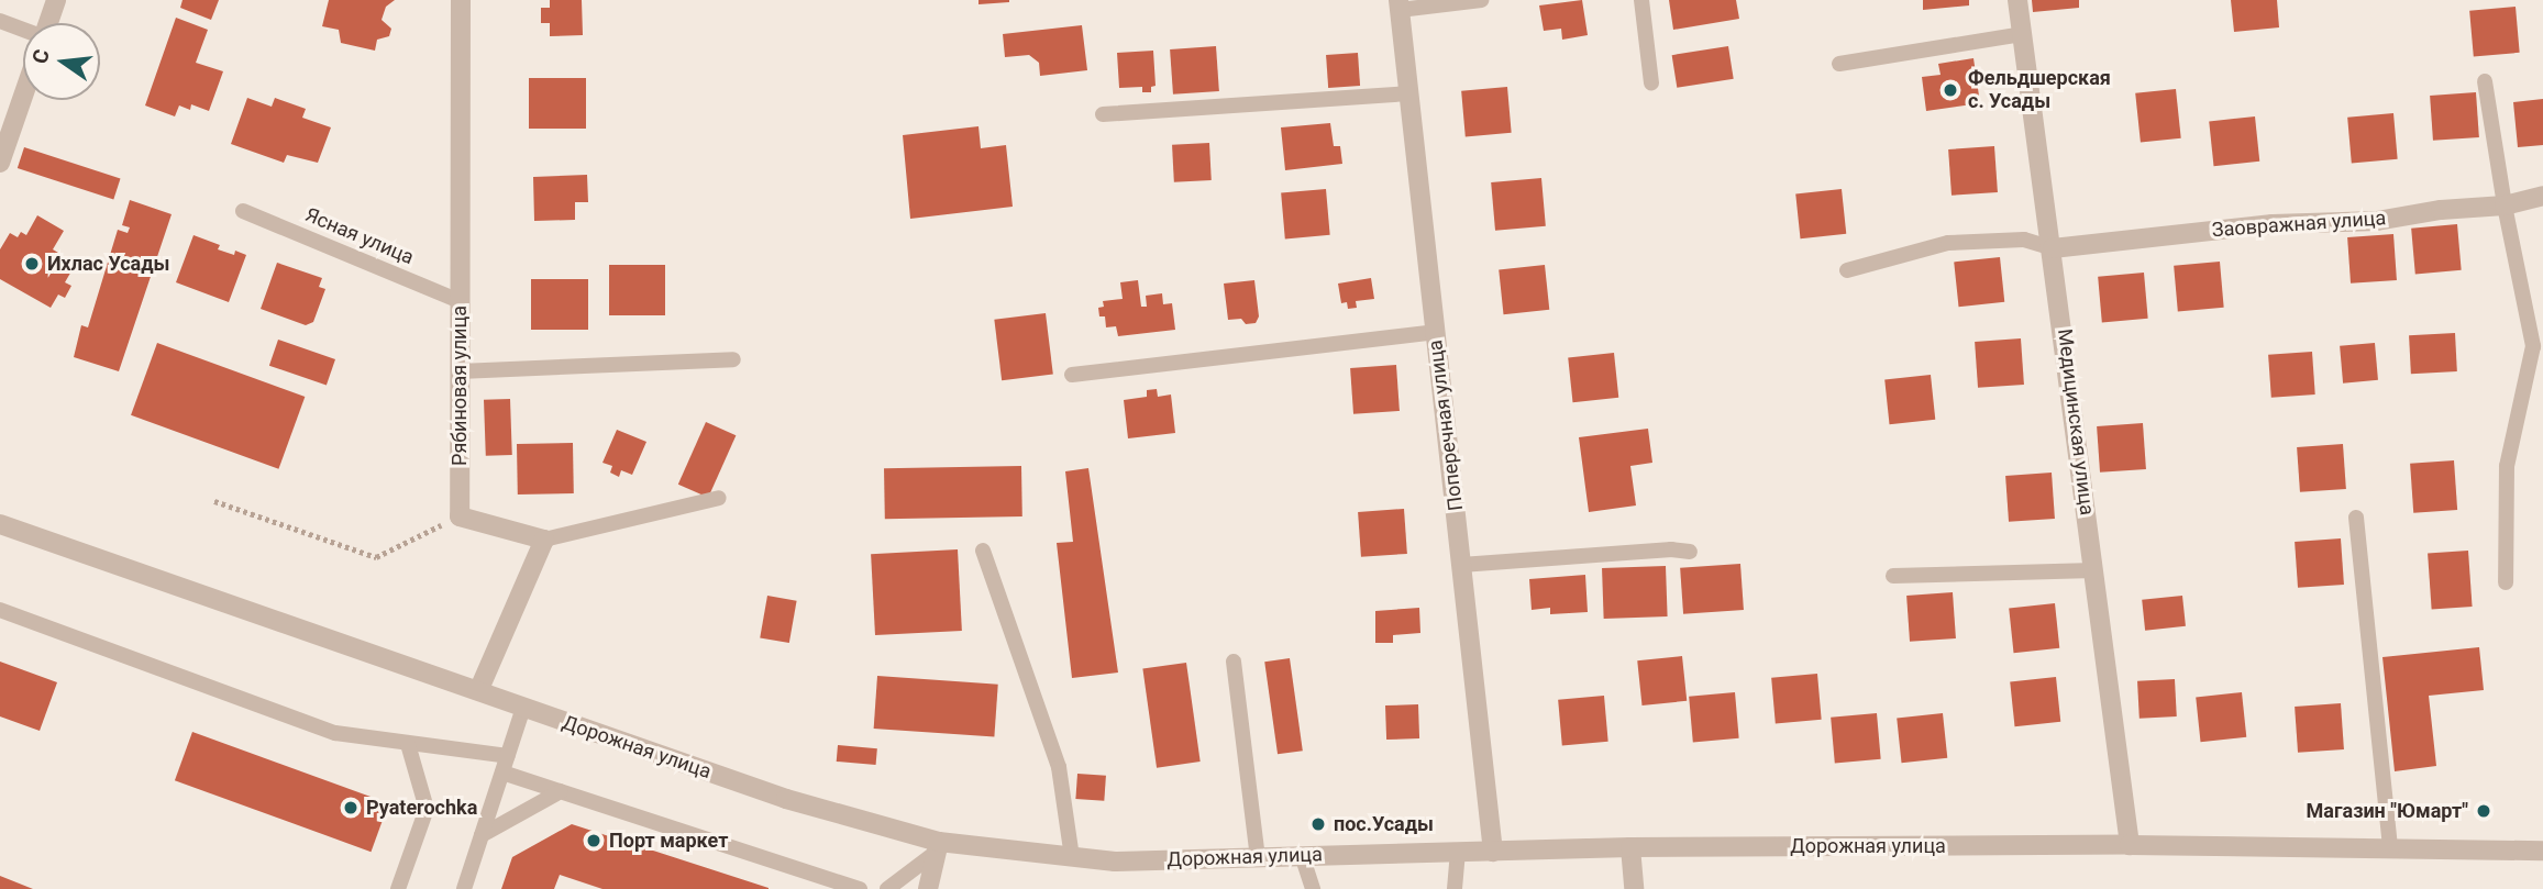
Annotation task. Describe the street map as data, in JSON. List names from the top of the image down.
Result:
{
  "streets": {
    "street": [
      "Заовражная улица",
      "Рябиновая улица",
      "Медицинская улица",
      "Поперечная улица",
      "Дорожная улица"
    ],
    "lane": ["Ясная улица"]
  },
  "crossings": [
    ["Заовражная улица", "Медицинская улица"],
    ["Ясная улица", "Рябиновая улица"],
    ["Медицинская улица", "Дорожная улица"],
    ["Поперечная улица", "Дорожная улица"]
  ],
  "places": [
    "Фельдшерская с. Усады",
    "Ихлас Усады",
    "Pyaterochka",
    "Магазин \"Юмарт\"",
    "пос.Усады",
    "Порт маркет"
  ],
  "north": "left"
}
